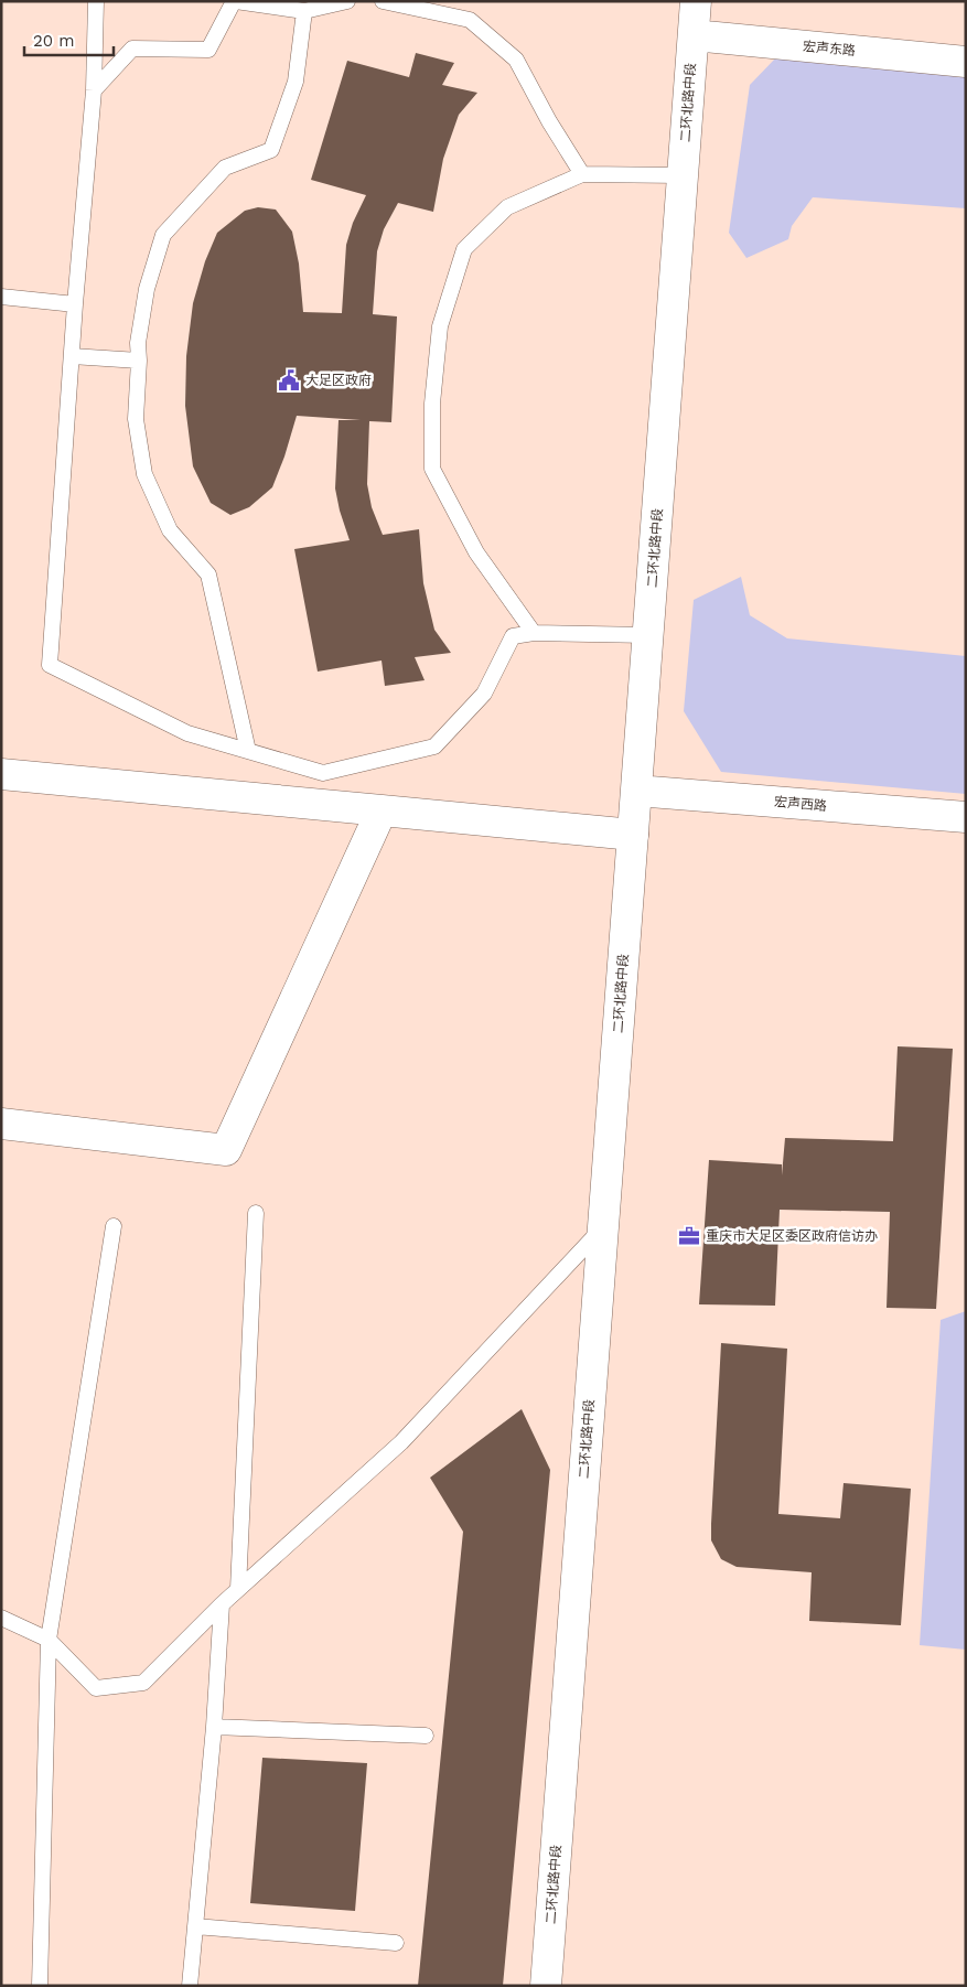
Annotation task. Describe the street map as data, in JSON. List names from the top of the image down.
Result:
{
  "streets": {
    "main road": ["宏声东路", "二环北路中段", "宏声西路"]
  },
  "crossings": [
    ["宏声东路", "二环北路中段"],
    ["二环北路中段", "宏声西路"]
  ],
  "places": {
    "public building": ["大足区政府"],
    "office": ["重庆市大足区委区政府信访办"]
  },
  "scale_bar": "20 m"
}
